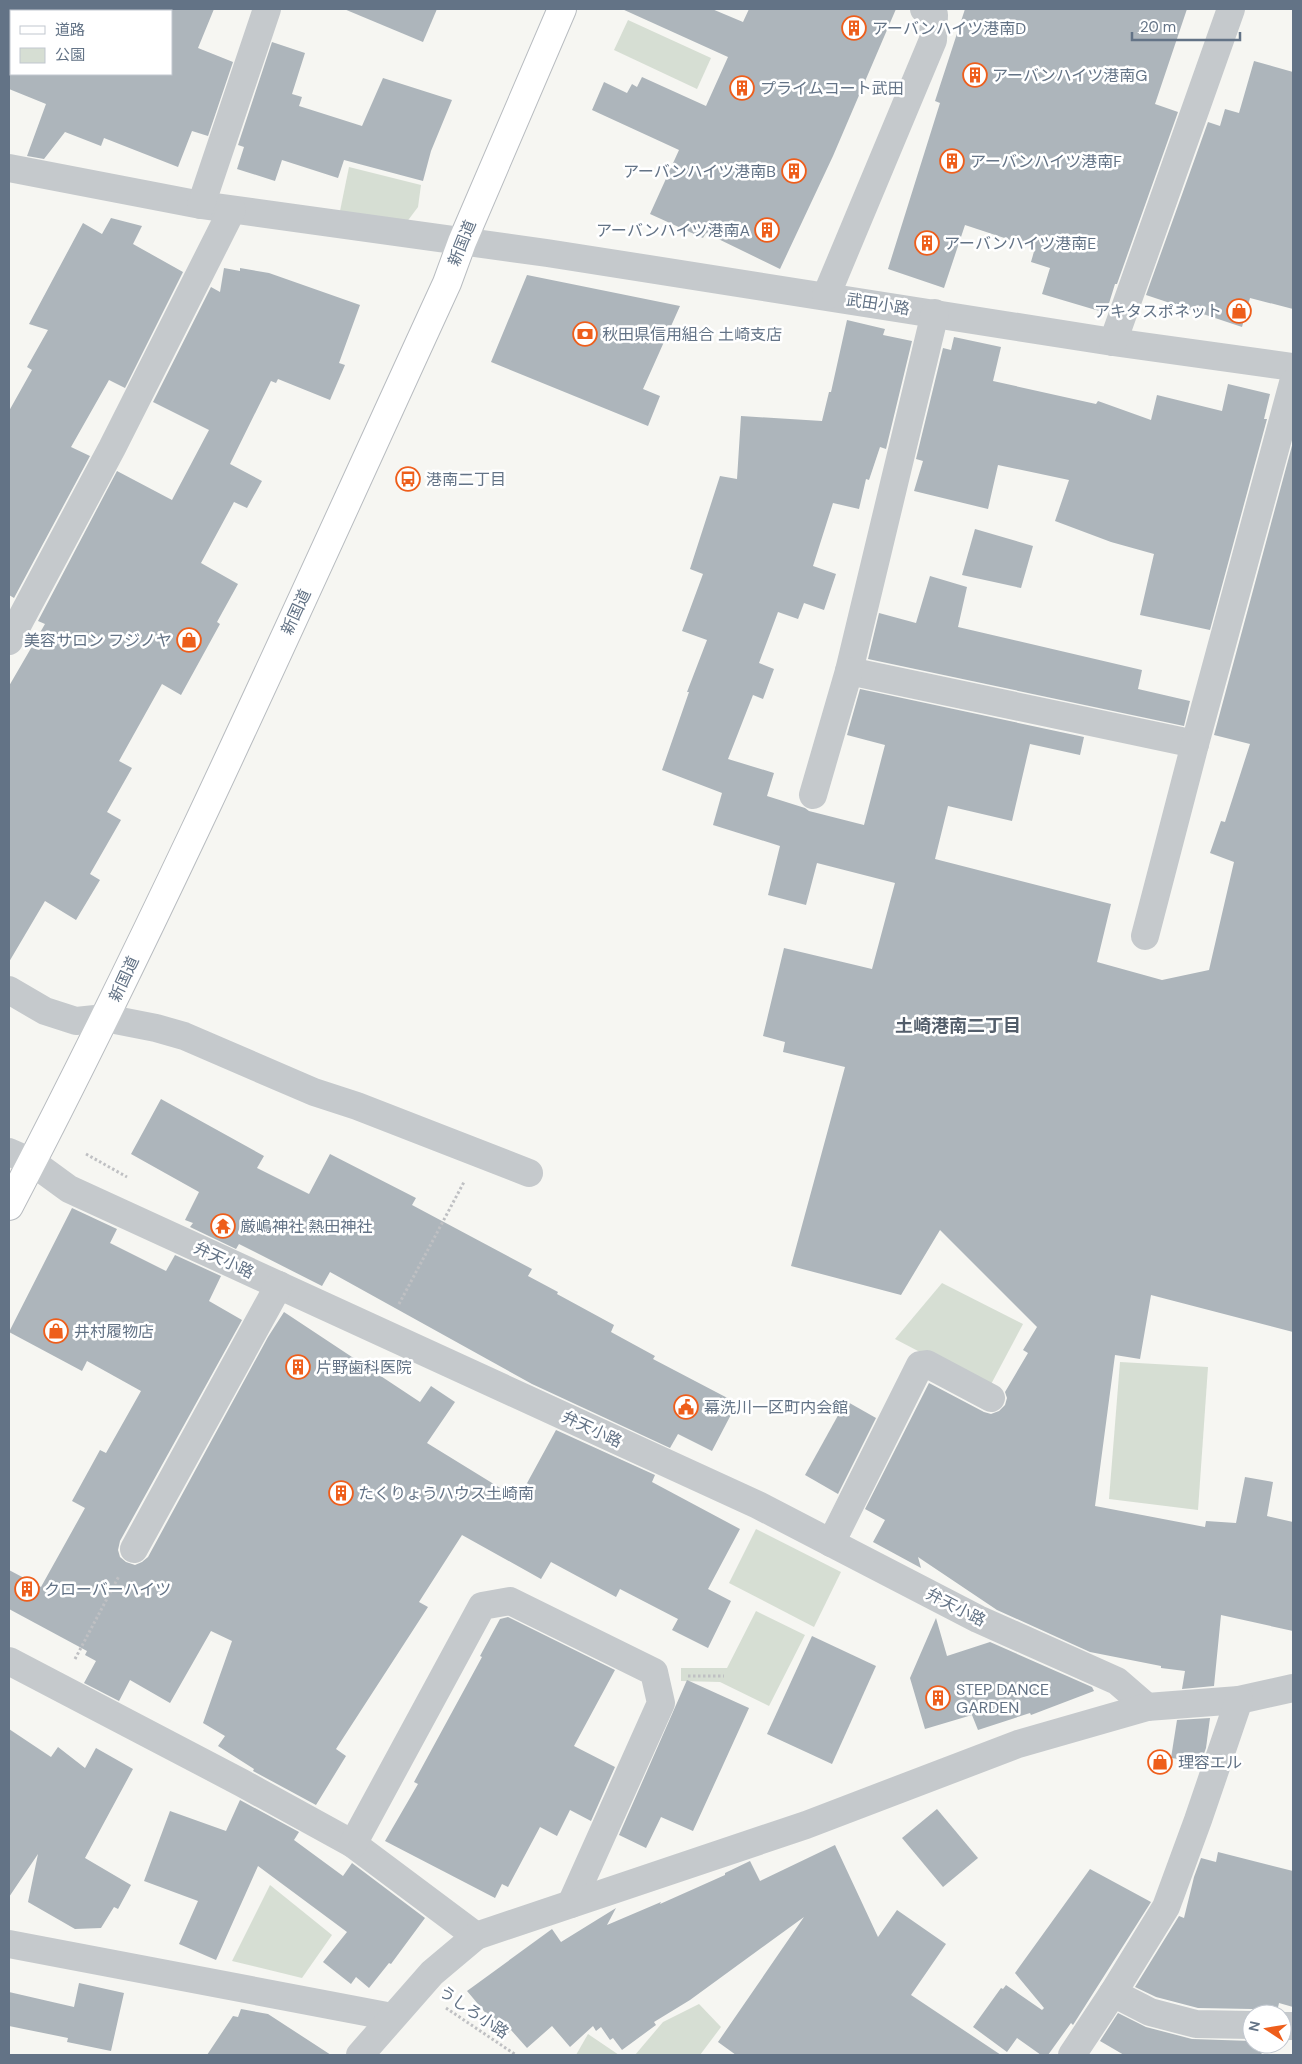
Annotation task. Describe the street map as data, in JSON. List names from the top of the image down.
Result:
{
  "streets": {
    "main road": ["新国道"],
    "street": ["武田小路", "弁天小路"],
    "path": ["うしろ小路"]
  },
  "crossings": [
    ["新国道", "武田小路"],
    ["新国道", "弁天小路"]
  ],
  "districts": ["土崎港南二丁目"],
  "places": {
    "building": [
      "アーバンハイツ港南D",
      "アーバンハイツ港南G",
      "プライムコート武田",
      "アーバンハイツ港南F",
      "アーバンハイツ港南B",
      "アーバンハイツ港南A",
      "アーバンハイツ港南E",
      "片野歯科医院",
      "たくりょうハウス土崎南",
      "クローバーハイツ",
      "STEP DANCE GARDEN"
    ],
    "shop": [
      "アキタスポネット",
      "美容サロン フジノヤ",
      "井村履物店",
      "理容エル"
    ],
    "bank": ["秋田県信用組合 土崎支店"],
    "bus stop": ["港南二丁目"],
    "temple": ["厳嶋神社 熱田神社"],
    "public building": ["幕洗川一区町内会館"]
  },
  "legend": ["道路", "公園"],
  "scale_bar": "20 m",
  "north": "left"
}
